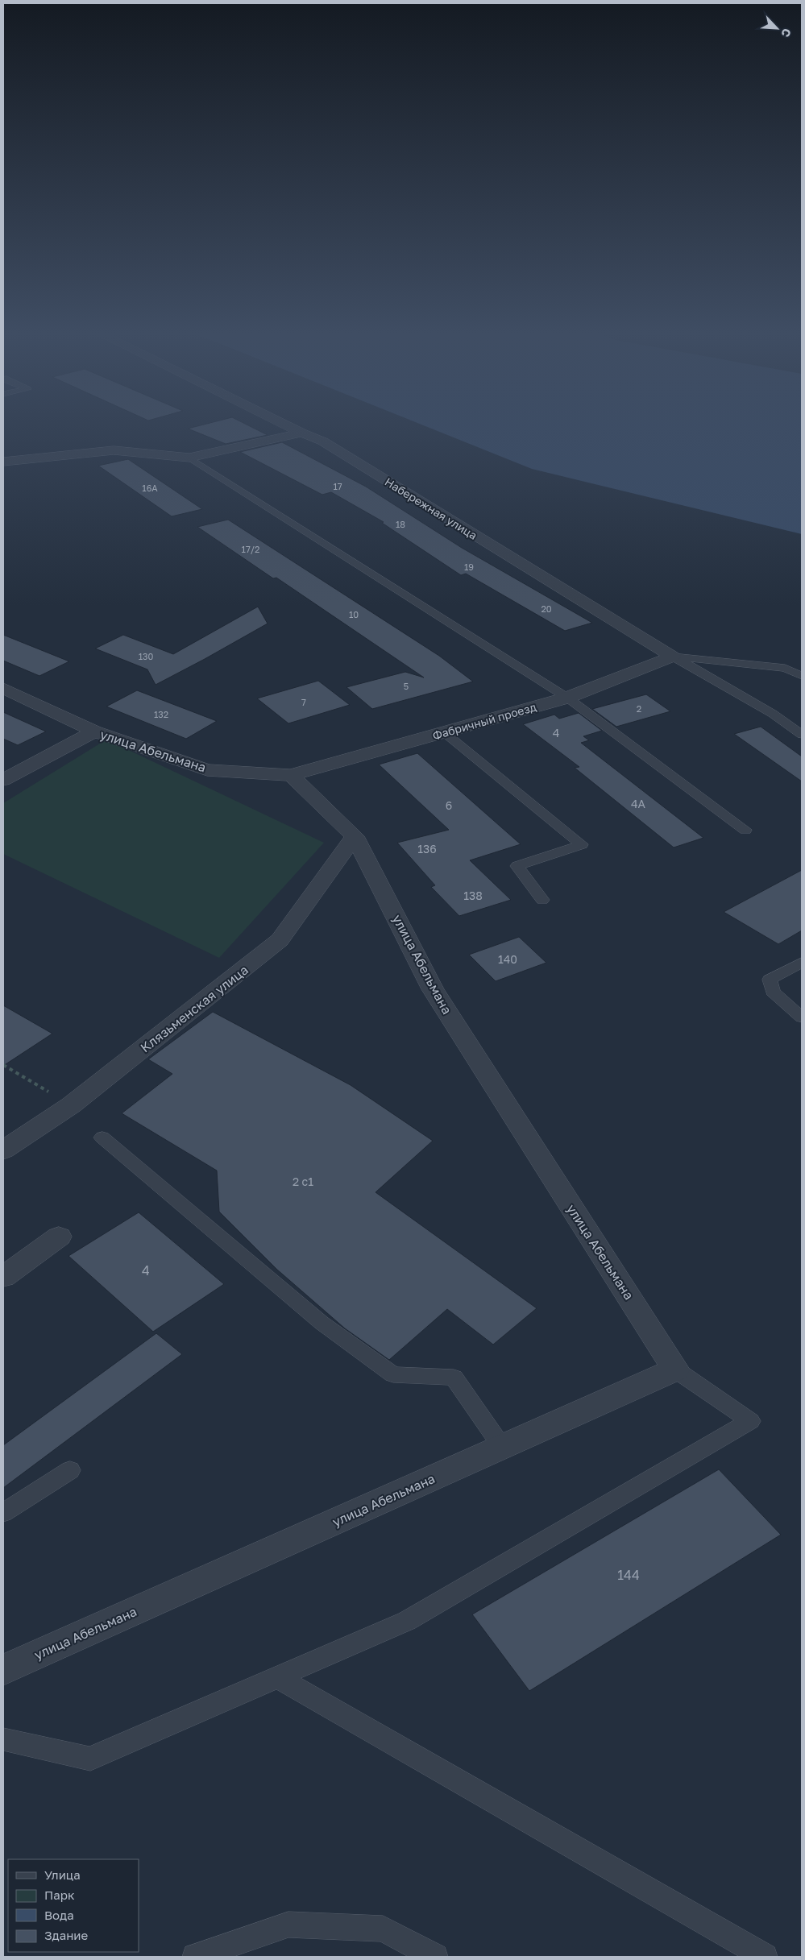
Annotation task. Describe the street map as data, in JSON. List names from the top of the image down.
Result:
{
  "streets": {
    "street": [
      "Набережная улица",
      "Фабричный проезд",
      "улица Абельмана",
      "Клязьменская улица"
    ]
  },
  "crossings": [
    ["Набережная улица", "Фабричный проезд"],
    ["Фабричный проезд", "улица Абельмана"],
    ["улица Абельмана", "Клязьменская улица"]
  ],
  "house_numbers": [
    "17",
    "16А",
    "18",
    "17/2",
    "19",
    "20",
    "10",
    "130",
    "5",
    "7",
    "2",
    "132",
    "4",
    "4А",
    "6",
    "136",
    "138",
    "140",
    "2 с1",
    "4",
    "144"
  ],
  "legend": [
    "Улица",
    "Парк",
    "Вода",
    "Здание"
  ],
  "north": "bottom right"
}
